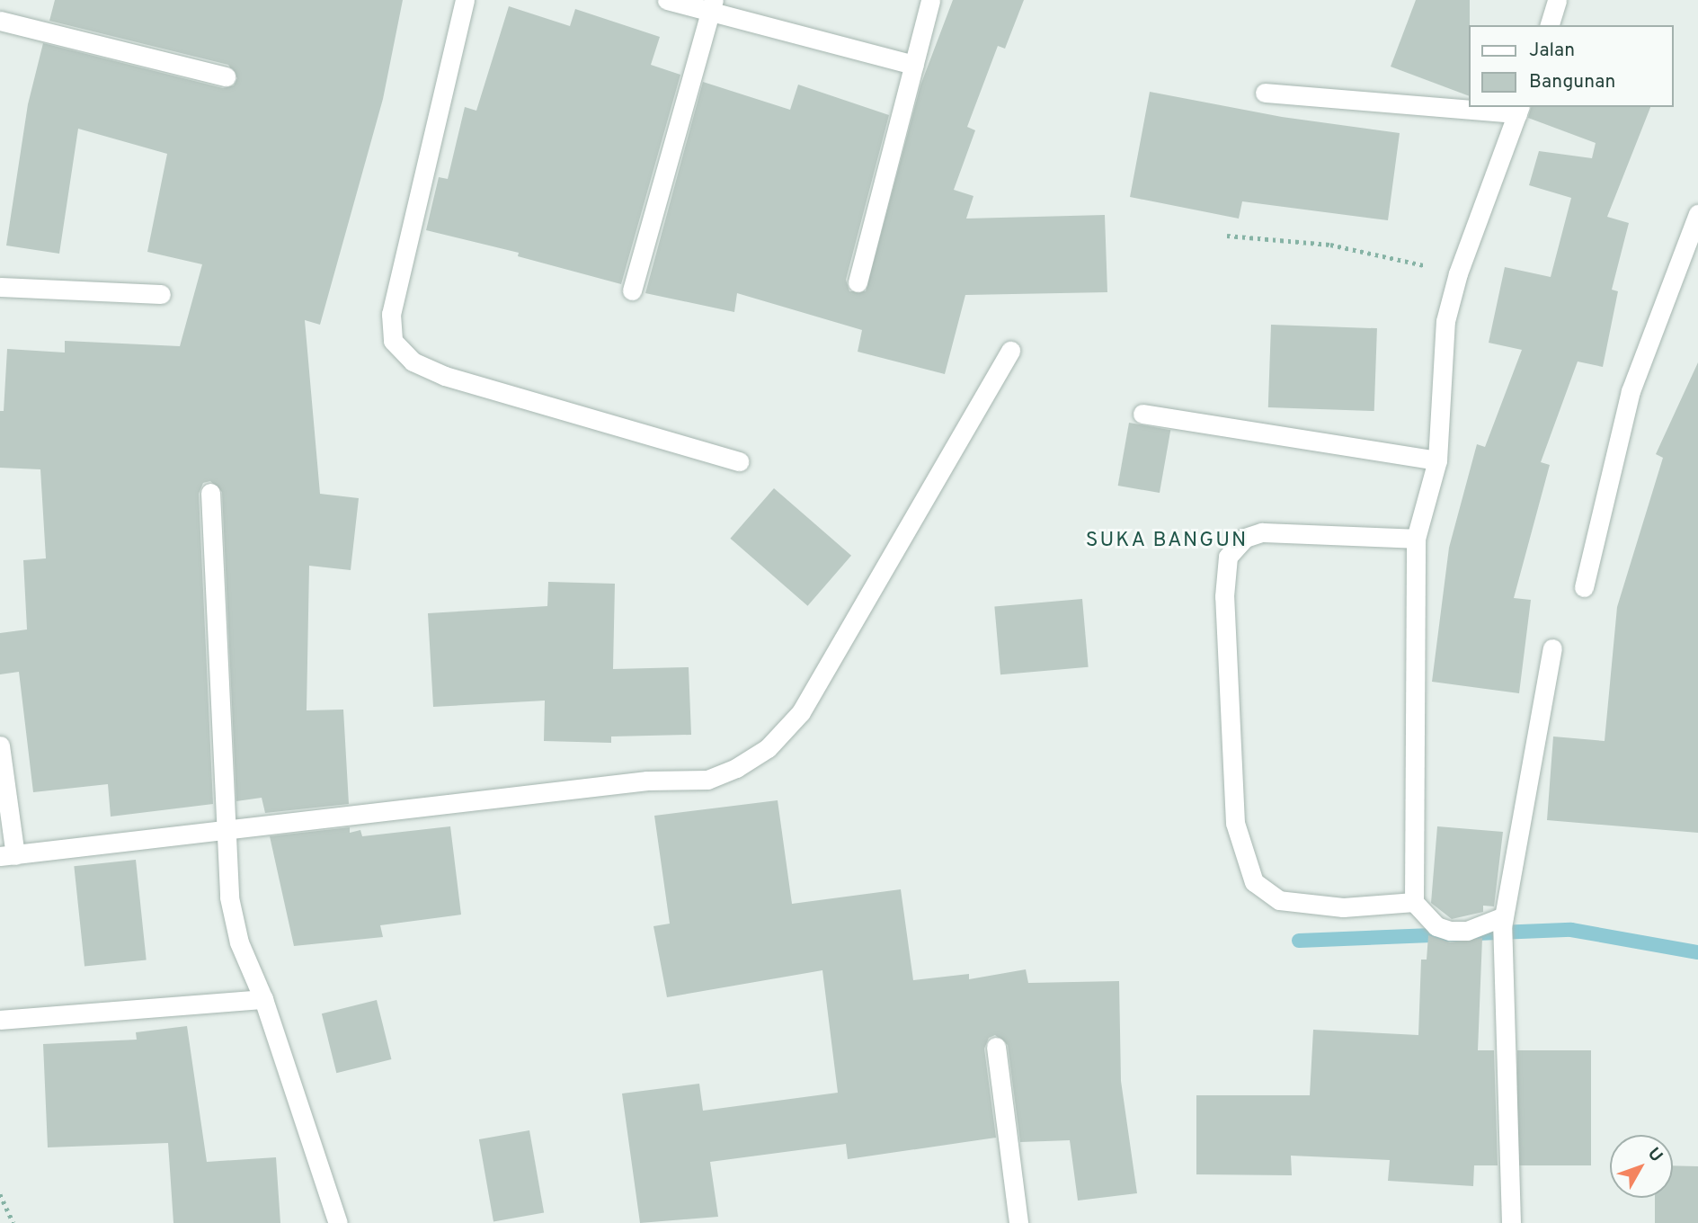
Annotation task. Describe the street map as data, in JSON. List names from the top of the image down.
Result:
{
  "districts": ["SUKA BANGUN"],
  "legend": ["Jalan", "Bangunan"],
  "north": "top right"
}
